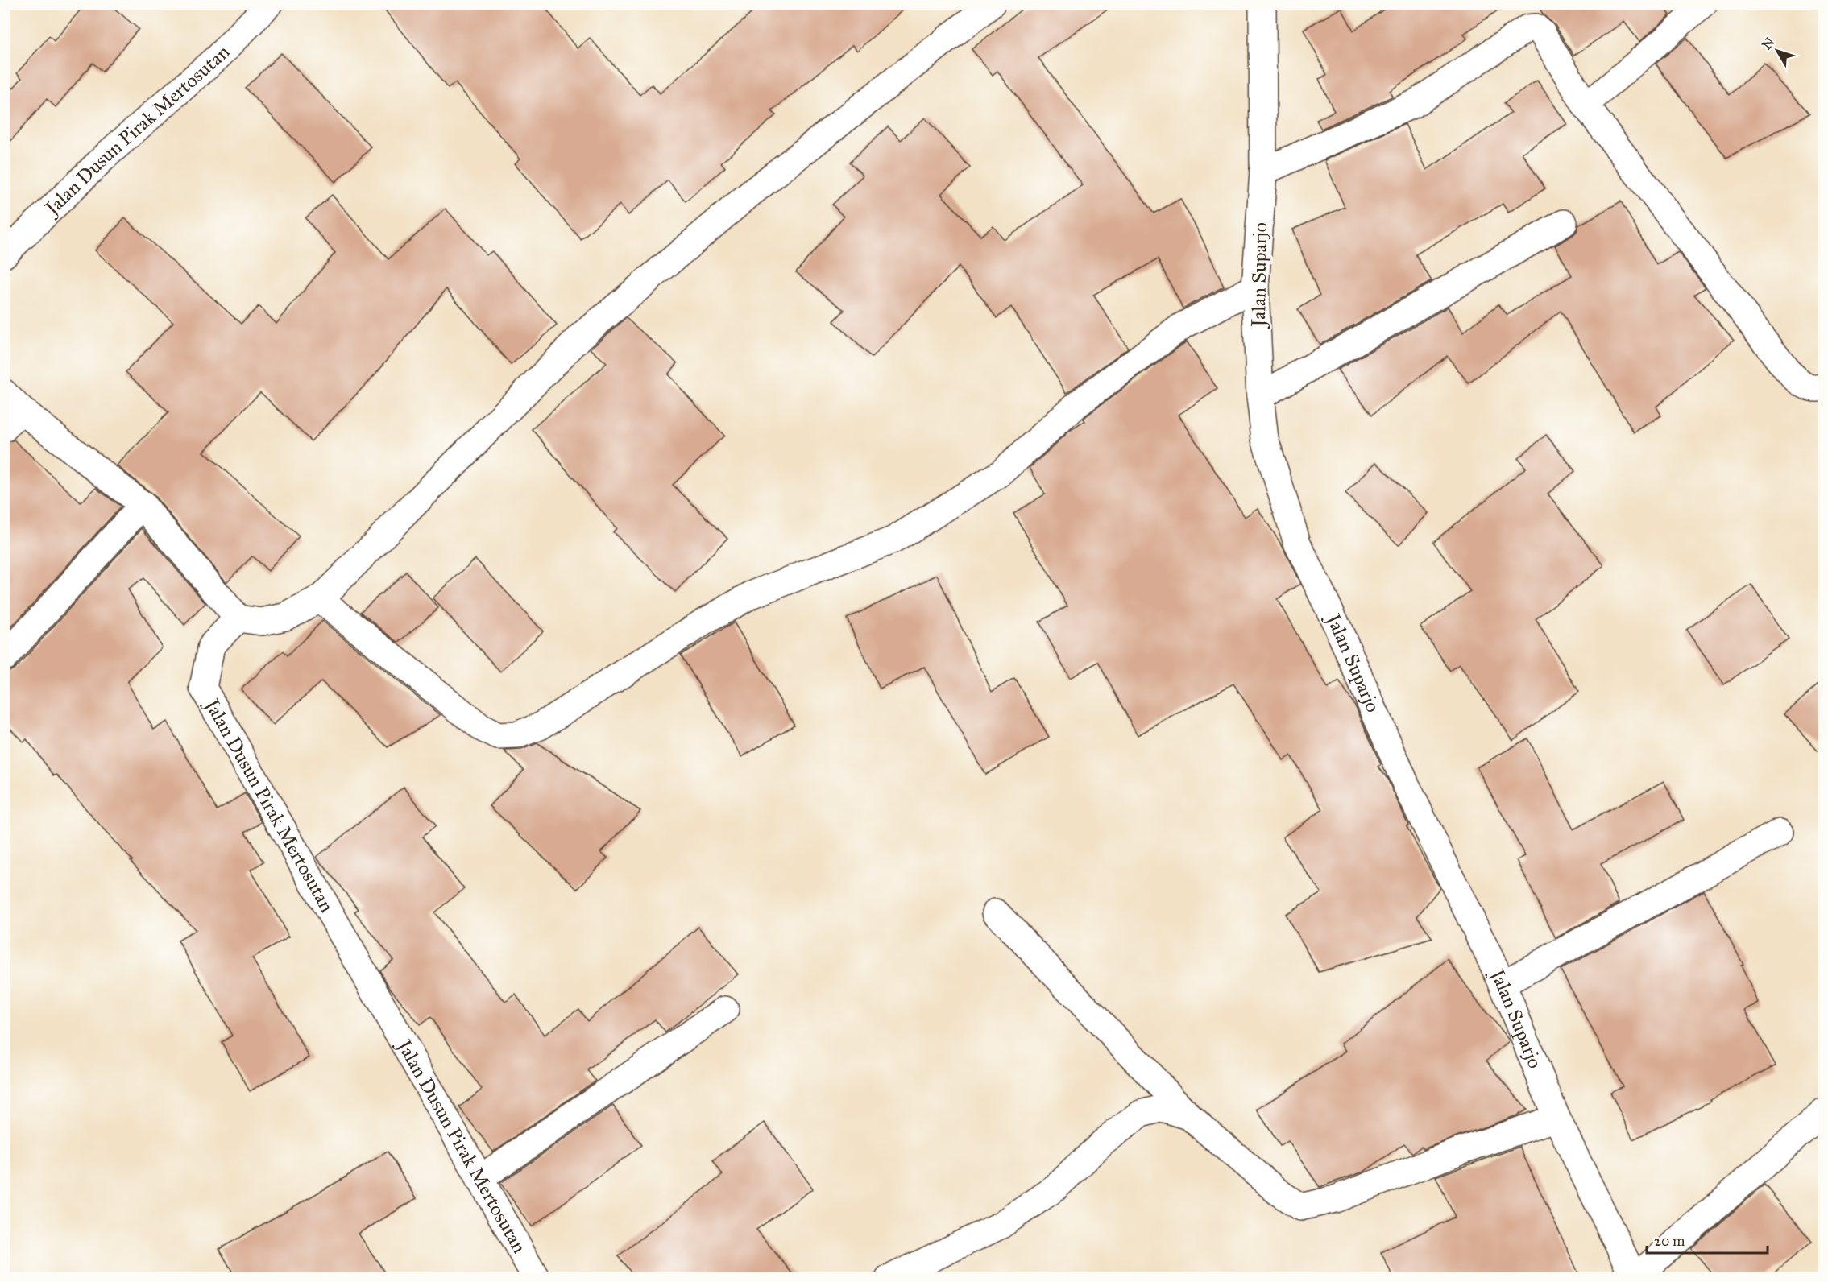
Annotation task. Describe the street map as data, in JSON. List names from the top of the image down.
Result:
{
  "streets": {
    "street": ["Jalan Dusun Pirak Mertosutan", "Jalan Suparjo"]
  },
  "scale_bar": "20 m",
  "north": "top left"
}
